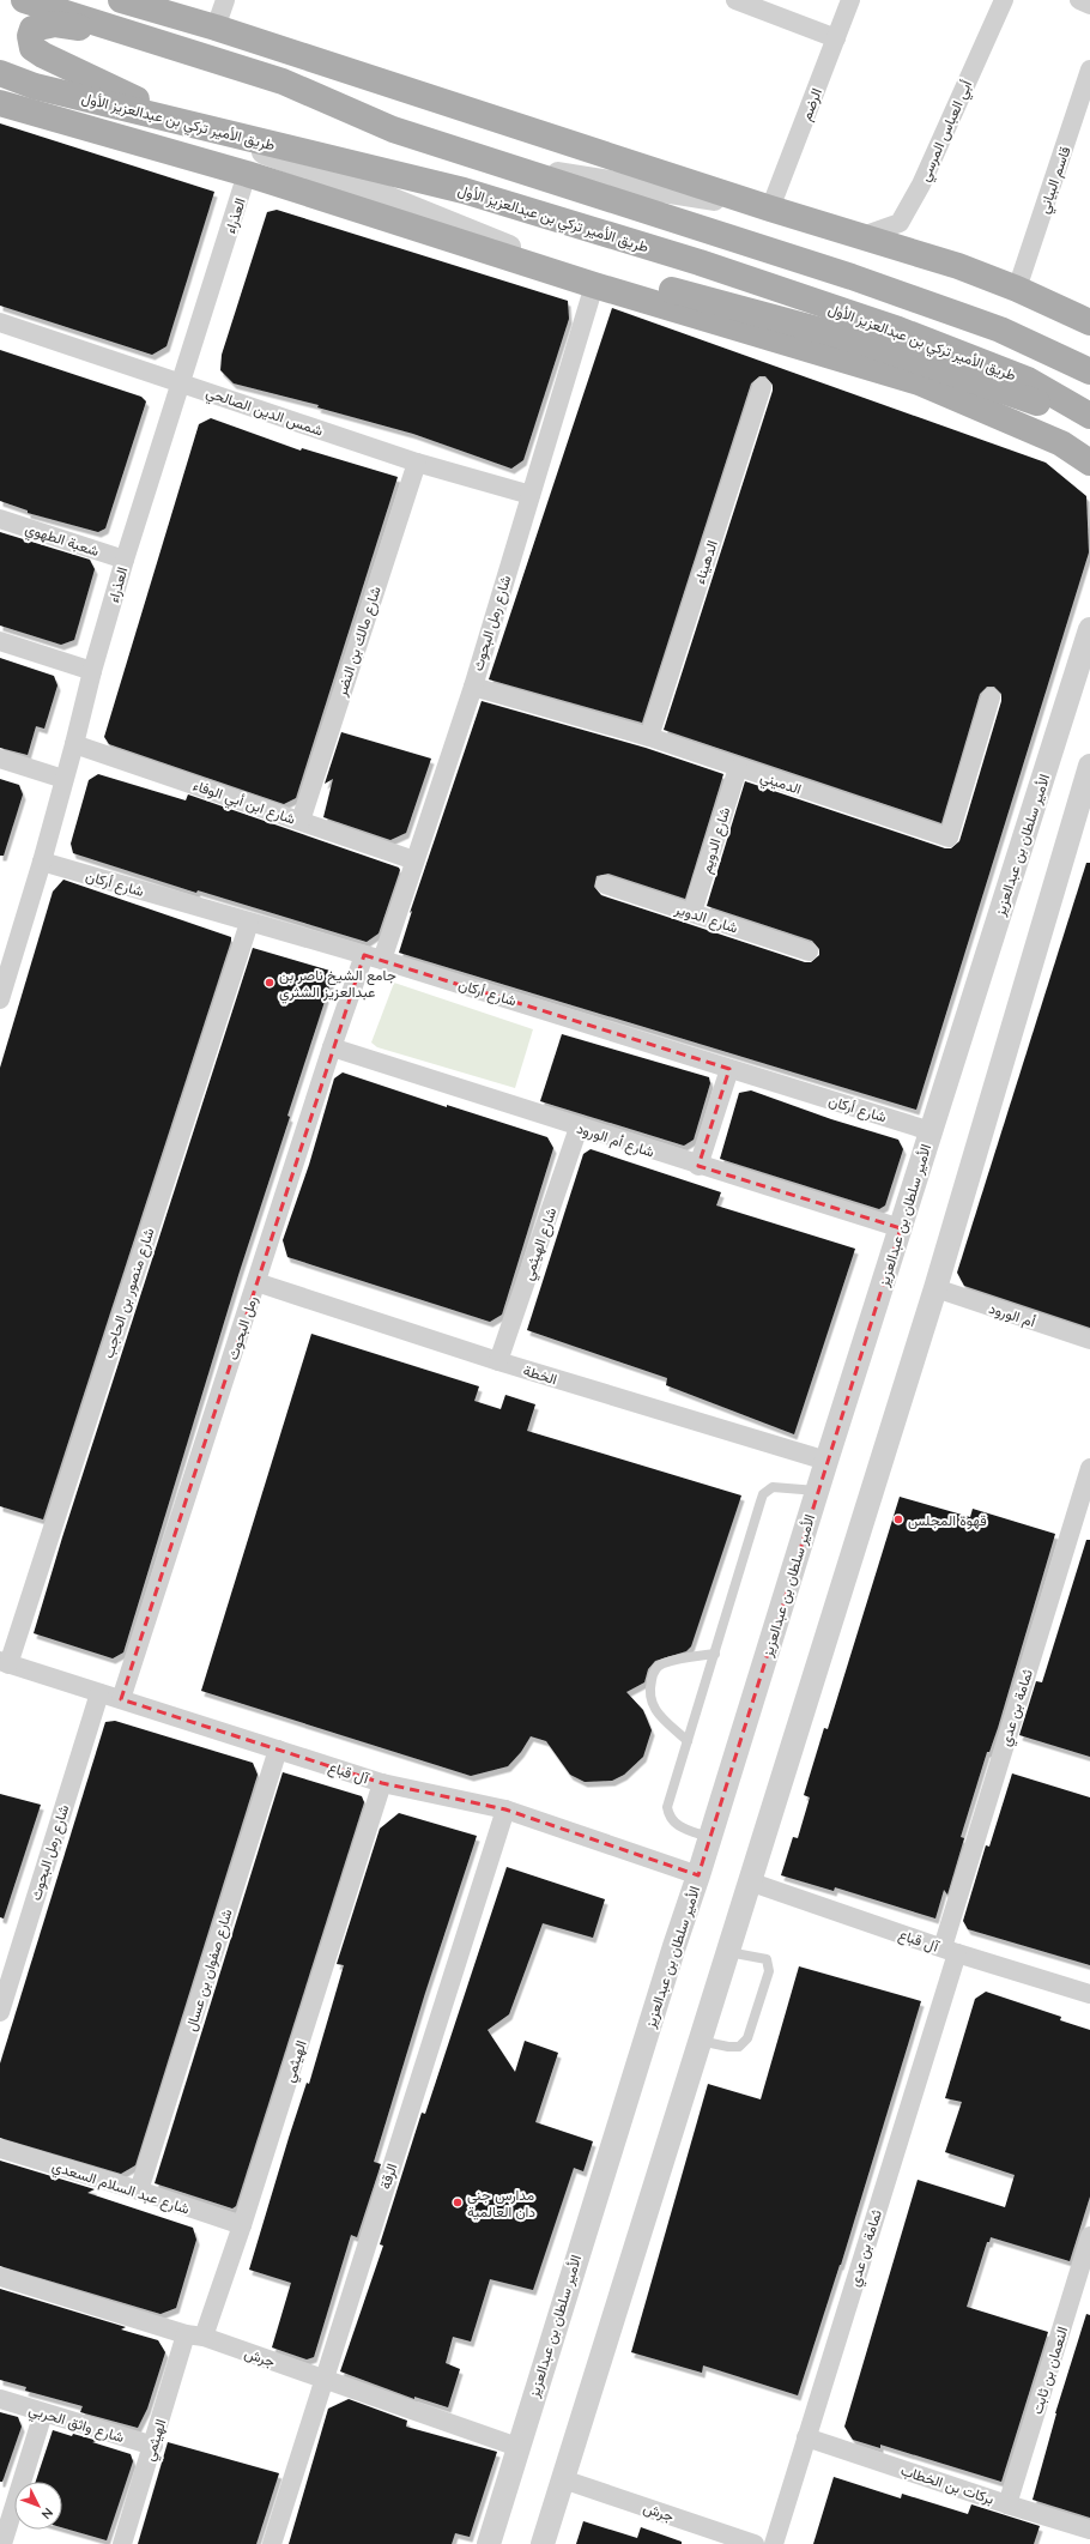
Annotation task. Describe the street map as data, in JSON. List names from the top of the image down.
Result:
{
  "streets": {
    "main road": ["طريق الأمير تركي بن عبدالعزيز الأول"],
    "street": [
      "الرضم",
      "أبي العباس المرسي",
      "قاسم البياني",
      "العذراء",
      "شمس الدين الصالحي",
      "شعبة الطهوي",
      "الدهيناء",
      "شارع رمل البحوث",
      "شارع مالك بن النضر",
      "الدميني",
      "شارع ابن أبي الوفاء",
      "شارع الدويم",
      "الأمير سلطان بن عبدالعزيز",
      "شارع أركان",
      "شارع الدوير",
      "شارع أم الورود",
      "شارع الهيثمي",
      "شارع منصور بن الحاجب",
      "أم الورود",
      "رمل البحوث",
      "الخطة",
      "ثمامة بن عدي",
      "آل قباع",
      "شارع صفوان بن عسال",
      "الهيثمي",
      "الرقة",
      "شارع عبد السلام السعدي",
      "جرش",
      "النعمان بن ثابت",
      "شارع واثق الحربي",
      "بركات بن الخطاب"
    ]
  },
  "crossings": [
    ["العذراء", "شمس الدين الصالحي"],
    ["العذراء", "شعبة الطهوي"],
    ["العذراء", "شارع ابن أبي الوفاء"],
    ["العذراء", "شارع أركان"],
    ["شمس الدين الصالحي", "شارع رمل البحوث"],
    ["شمس الدين الصالحي", "شارع مالك بن النضر"],
    ["الدهيناء", "الدميني"],
    ["شارع رمل البحوث", "الدميني"],
    ["شارع رمل البحوث", "شارع ابن أبي الوفاء"],
    ["شارع رمل البحوث", "شارع أركان"],
    ["شارع رمل البحوث", "رمل البحوث"],
    ["شارع رمل البحوث", "آل قباع"],
    ["شارع مالك بن النضر", "شارع ابن أبي الوفاء"],
    ["الدميني", "شارع الدويم"],
    ["شارع الدويم", "شارع الدوير"],
    ["الأمير سلطان بن عبدالعزيز", "شارع أركان"],
    ["الأمير سلطان بن عبدالعزيز", "شارع أم الورود"],
    ["الأمير سلطان بن عبدالعزيز", "الخطة"],
    ["الأمير سلطان بن عبدالعزيز", "آل قباع"],
    ["الأمير سلطان بن عبدالعزيز", "جرش"],
    ["شارع أركان", "شارع منصور بن الحاجب"],
    ["شارع أركان", "رمل البحوث"],
    ["شارع أم الورود", "شارع الهيثمي"],
    ["شارع أم الورود", "رمل البحوث"],
    ["شارع الهيثمي", "الخطة"],
    ["شارع منصور بن الحاجب", "آل قباع"],
    ["رمل البحوث", "الخطة"],
    ["رمل البحوث", "آل قباع"],
    ["ثمامة بن عدي", "آل قباع"],
    ["ثمامة بن عدي", "بركات بن الخطاب"],
    ["آل قباع", "شارع صفوان بن عسال"],
    ["آل قباع", "الهيثمي"],
    ["آل قباع", "الرقة"],
    ["شارع صفوان بن عسال", "شارع عبد السلام السعدي"],
    ["الهيثمي", "شارع عبد السلام السعدي"],
    ["الهيثمي", "جرش"],
    ["الهيثمي", "شارع واثق الحربي"],
    ["الرقة", "جرش"],
    ["النعمان بن ثابت", "بركات بن الخطاب"]
  ],
  "places": ["جامع الشيخ ناصر بن عبدالعزيز الشثري", "قهوة المجلس", "مدارس جنى دان العالمية"],
  "north": "bottom right"
}
